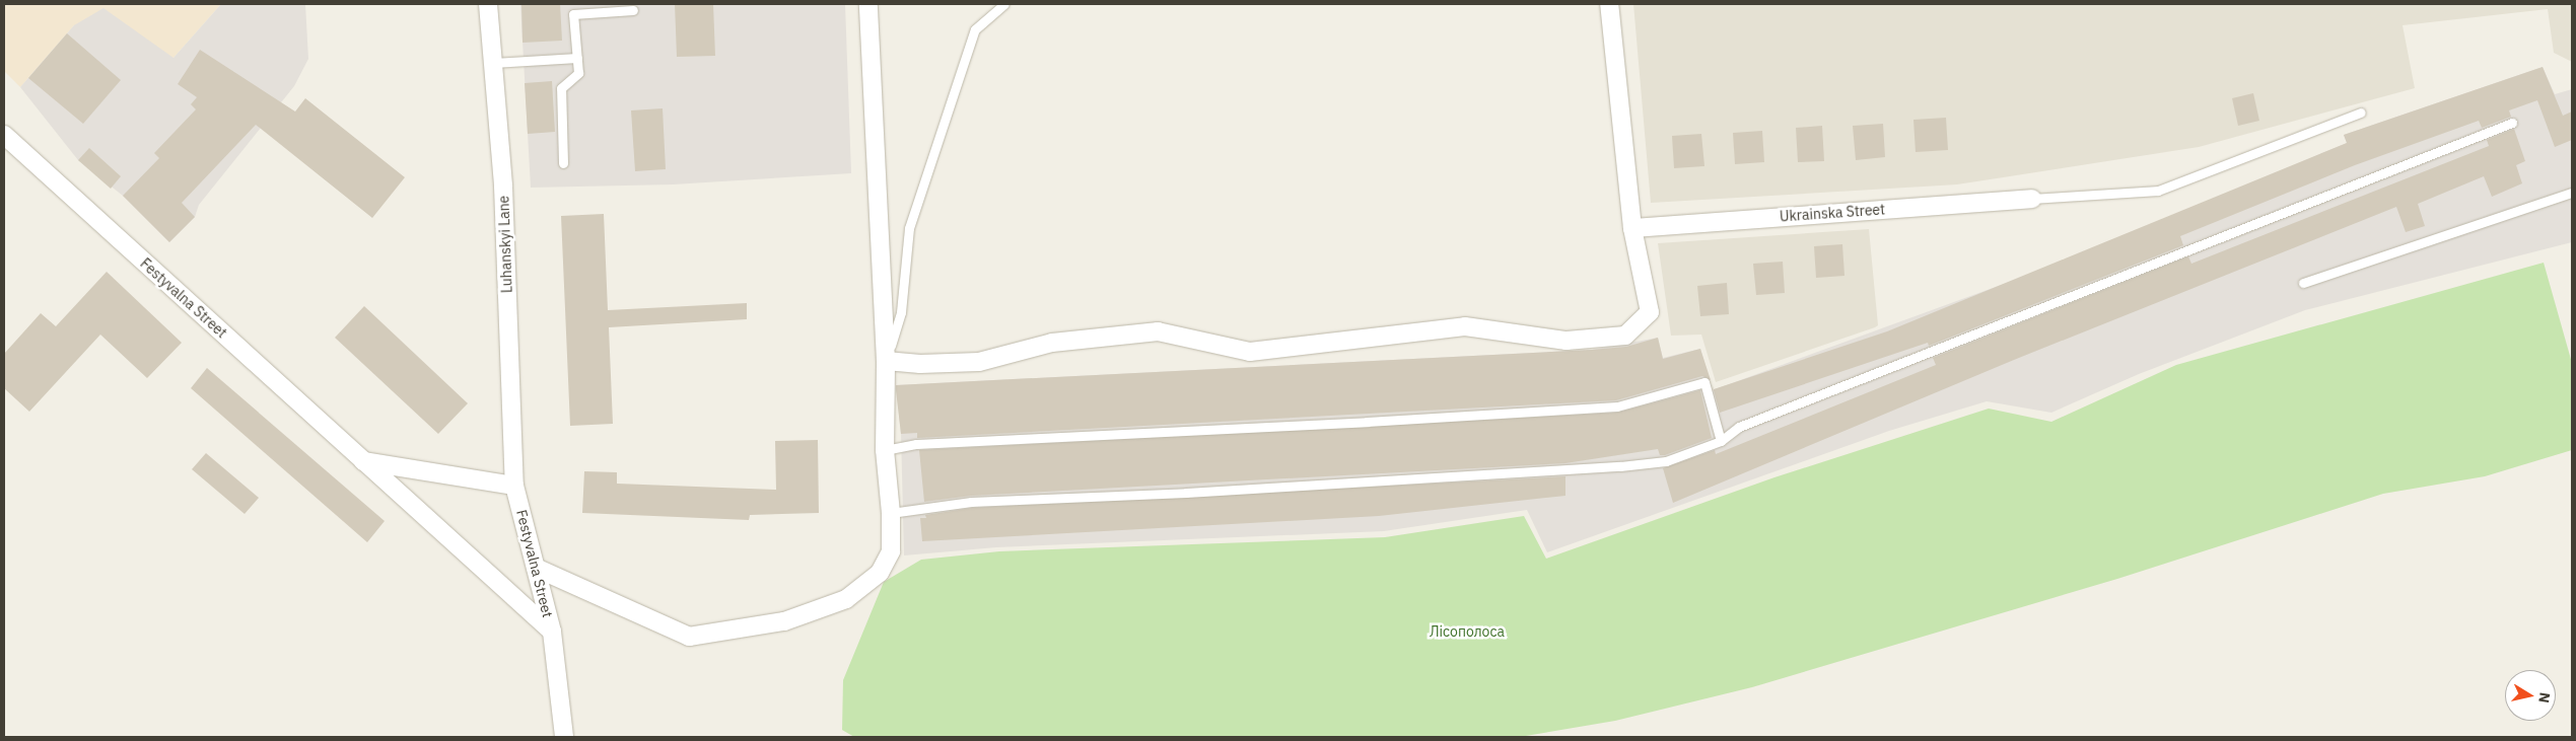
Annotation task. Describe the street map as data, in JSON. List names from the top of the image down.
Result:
{
  "streets": {
    "street": ["Ukrainska Street", "Luhanskyi Lane", "Festyvalna Street"]
  },
  "crossings": [
    ["Luhanskyi Lane", "Festyvalna Street"]
  ],
  "parks": ["Лісополоса"],
  "north": "right"
}
